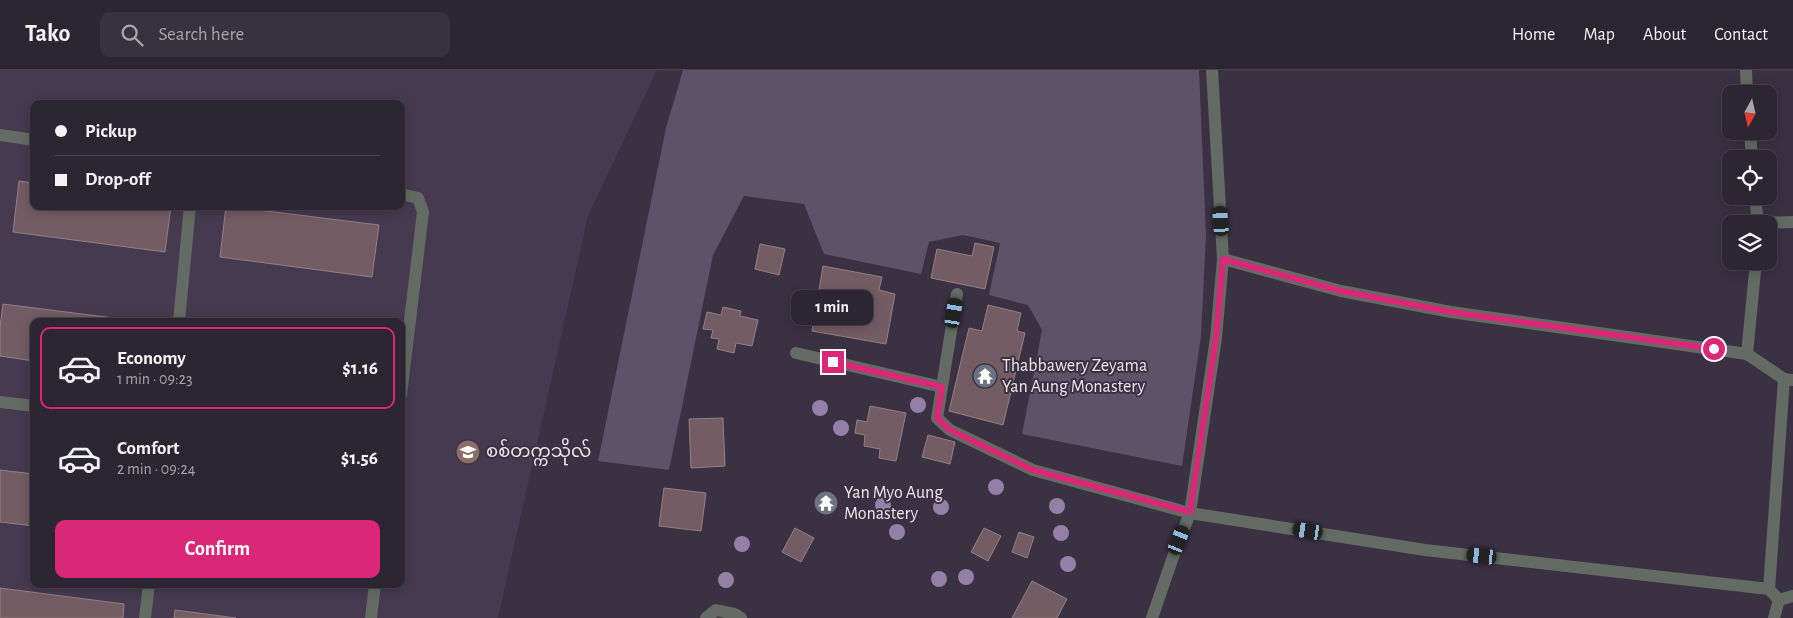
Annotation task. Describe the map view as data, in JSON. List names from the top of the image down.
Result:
{
  "places": {
    "temple": ["Thabbawery Zeyama Yan Aung Monastery", "Yan Myo Aung Monastery"],
    "school or university": ["စစ်‌တက္ကသိုလ်"]
  },
  "north": "bottom",
  "page": {
    "header": "Tako",
    "search": "Search here",
    "nav": [
      "Home",
      "Map",
      "About",
      "Contact"
    ],
    "banner": ["Pickup", "Drop-off"],
    "bubble": "1 min",
    "list": [
      {
        "name": "Economy",
        "note": "1 min · 09:23",
        "value": "$1.16"
      },
      {
        "name": "Comfort",
        "note": "2 min · 09:24",
        "value": "$1.56"
      }
    ],
    "buttons": "Confirm"
  }
}
